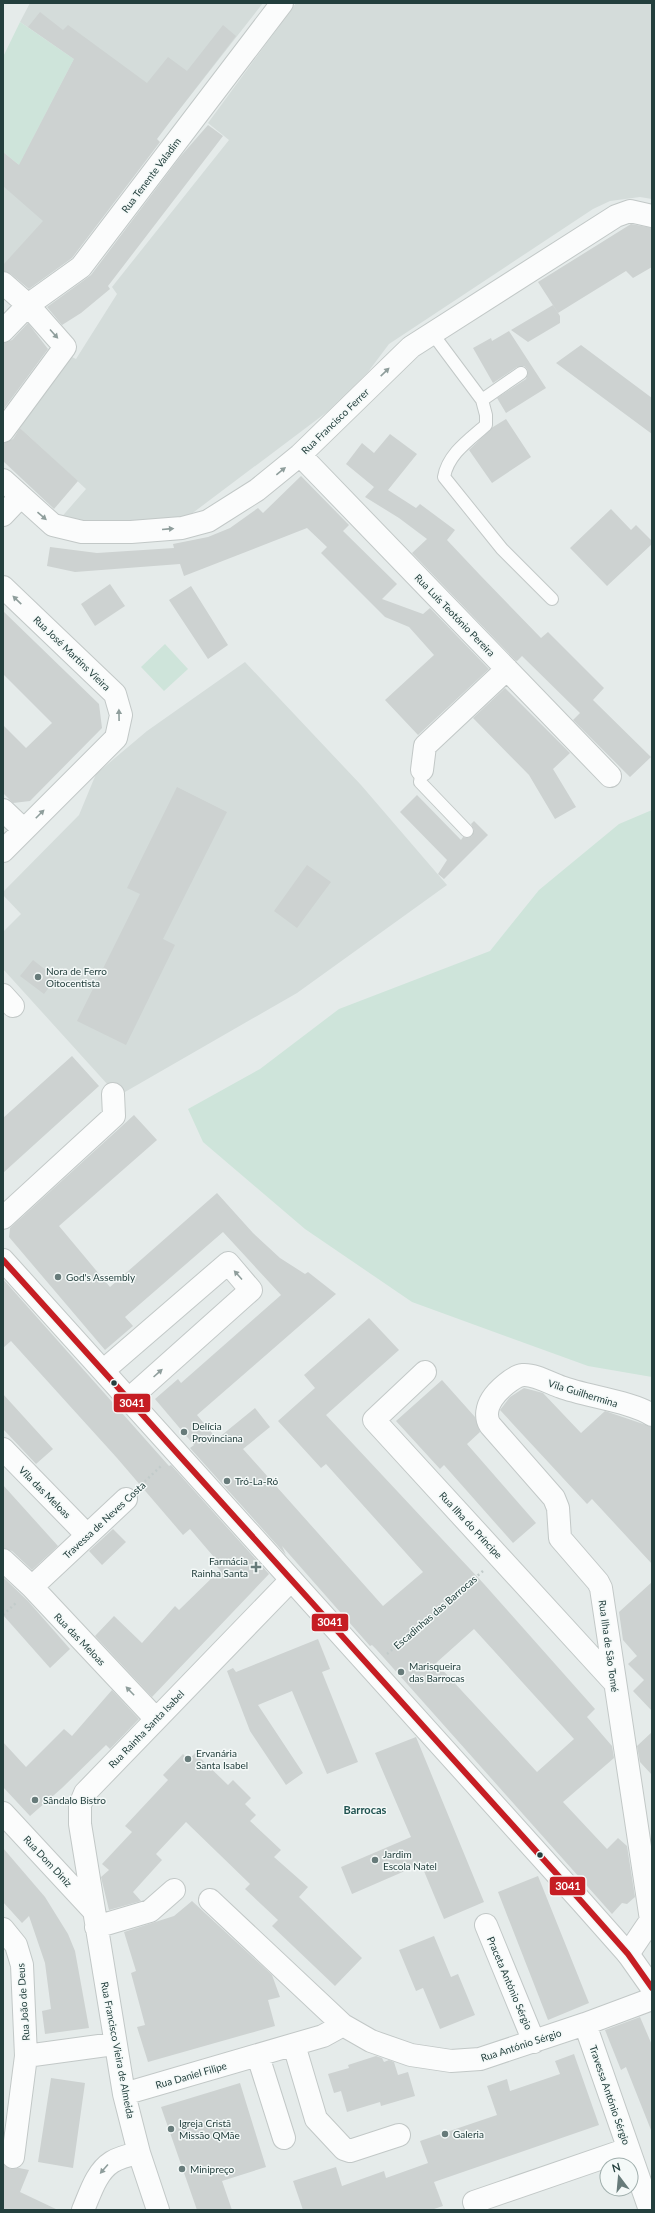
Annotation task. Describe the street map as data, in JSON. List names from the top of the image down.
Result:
{
  "streets": {
    "street": [
      "Rua Tenente Valadim",
      "Rua Francisco Ferrer",
      "Rua Luís Teotónio Pereira",
      "Rua José Martins Vieira",
      "Vila Guilhermina",
      "Vila das Meloas",
      "Travessa de Neves Costa",
      "Rua Ilha do Príncipe",
      "Rua das Meloas",
      "Rua Ilha de São Tomé",
      "Rua Rainha Santa Isabel",
      "Rua Dom Diniz",
      "Praceta António Sérgio",
      "Rua João de Deus",
      "Rua António Sérgio",
      "Rua Francisco Vieira de Almeida",
      "Rua Daniel Filipe",
      "Travessa António Sérgio"
    ],
    "path": ["Escadinhas das Barrocas"]
  },
  "crossings": [
    ["Rua Francisco Ferrer", "Rua Luís Teotónio Pereira"],
    ["Vila Guilhermina", "Rua Ilha de São Tomé"],
    ["Vila das Meloas", "Travessa de Neves Costa"],
    ["Travessa de Neves Costa", "Rua das Meloas"],
    ["Rua Ilha do Príncipe", "Escadinhas das Barrocas"],
    ["Rua Ilha do Príncipe", "Rua Ilha de São Tomé"],
    ["Rua das Meloas", "Rua Rainha Santa Isabel"],
    ["Rua Rainha Santa Isabel", "Rua Dom Diniz"],
    ["Rua Rainha Santa Isabel", "Rua Francisco Vieira de Almeida"],
    ["Rua Dom Diniz", "Rua Francisco Vieira de Almeida"],
    ["Praceta António Sérgio", "Rua António Sérgio"],
    ["Rua João de Deus", "Rua Francisco Vieira de Almeida"],
    ["Rua António Sérgio", "Travessa António Sérgio"],
    ["Rua Francisco Vieira de Almeida", "Rua Daniel Filipe"]
  ],
  "one_way": ["Rua Francisco Ferrer"],
  "districts": ["Barrocas"],
  "places": {
    "other": [
      "Nora de Ferro Oitocentista",
      "God's Assembly",
      "Delícia Provinciana",
      "Tró-La-Ró",
      "Marisqueira das Barrocas",
      "Ervanária Santa Isabel",
      "Sândalo Bistro",
      "Jardim Escola Natel",
      "Igreja Cristã Missão QMãe",
      "Galeria",
      "Minipreço"
    ],
    "health": ["Farmácia Rainha Santa"]
  },
  "lines": ["transit line 3041"],
  "north": "top"
}
